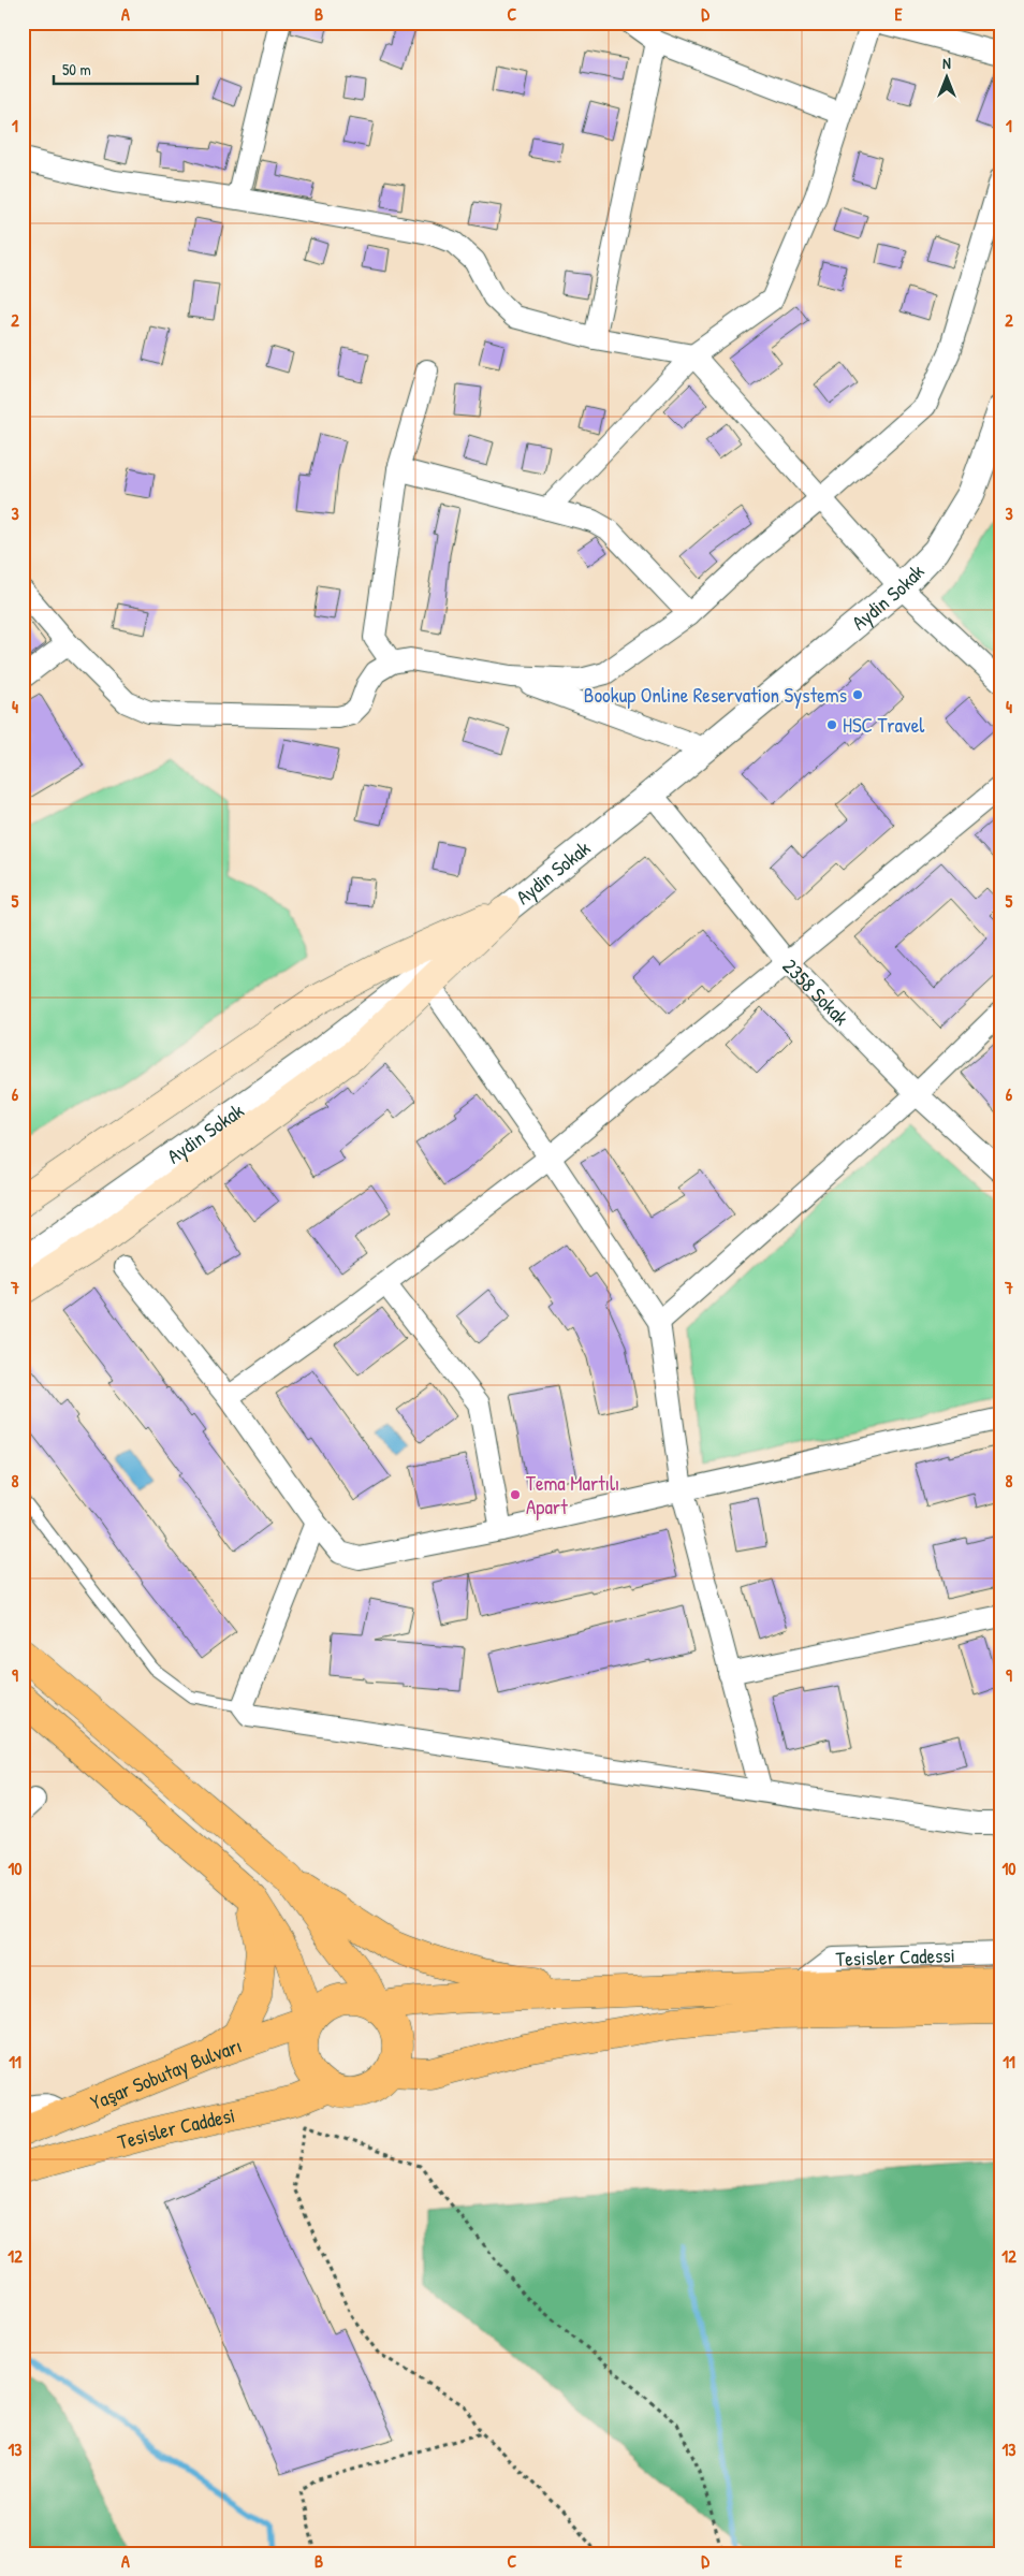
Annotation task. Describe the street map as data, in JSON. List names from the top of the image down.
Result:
{
  "streets": {
    "main road": ["Yaşar Sobutay Bulvarı", "Tesisler Caddesi"],
    "street": ["Aydin Sokak", "2358 Sokak", "Tesisler Cadessi"]
  },
  "crossings": [
    ["Aydin Sokak", "2358 Sokak"],
    ["Yaşar Sobutay Bulvarı", "Tesisler Caddesi"]
  ],
  "places": ["Bookup Online Reservation Systems", "HSC Travel", "Tema Martılı Apart"],
  "scale_bar": "50 m",
  "north": "top",
  "grid": {
    "columns": [
      "A",
      "B",
      "C",
      "D",
      "E"
    ],
    "rows": [
      "1",
      "2",
      "3",
      "4",
      "5",
      "6",
      "7",
      "8",
      "9",
      "10",
      "11",
      "12",
      "13"
    ]
  }
}
